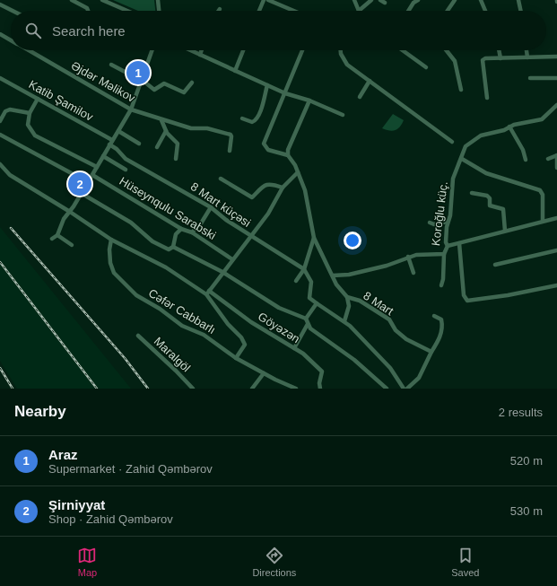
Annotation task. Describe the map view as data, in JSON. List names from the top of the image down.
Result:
{
  "streets": {
    "street": [
      "Əjdər Məlikov",
      "Katib Şamilov",
      "8 Mart küçəsi",
      "Hüseynqulu Sarabski",
      "Koroğlu küç.",
      "8 Mart",
      "Cəfər Cabbarlı",
      "Göyəzən",
      "Maralgöl"
    ]
  },
  "crossings": [
    ["Cəfər Cabbarlı", "Göyəzən"]
  ],
  "page": {
    "search": "Search here",
    "pins": ["1", "2"],
    "heading": ["Nearby", "2 results"],
    "list": [
      {
        "mark": "1",
        "name": "Araz",
        "note": "Supermarket · Zahid Qəmbərov",
        "value": "520 m"
      },
      {
        "mark": "2",
        "name": "Şirniyyat",
        "note": "Shop · Zahid Qəmbərov",
        "value": "530 m"
      }
    ],
    "nav": ["Map", "Directions", "Saved"]
  }
}
